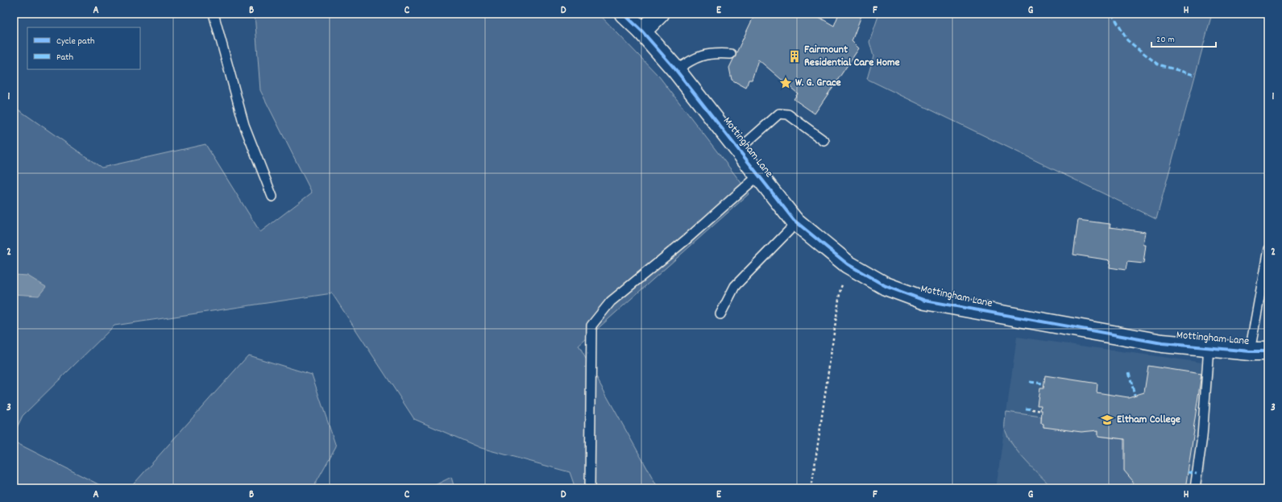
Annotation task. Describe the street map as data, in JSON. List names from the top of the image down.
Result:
{
  "streets": {
    "street": ["Mottingham Lane"]
  },
  "places": {
    "building": ["Fairmount Residential Care Home"],
    "place": ["W. G. Grace"],
    "school or university": ["Eltham College"]
  },
  "legend": ["Cycle path", "Path"],
  "scale_bar": "20 m",
  "grid": {
    "columns": [
      "A",
      "B",
      "C",
      "D",
      "E",
      "F",
      "G",
      "H"
    ],
    "rows": ["1", "2", "3"]
  }
}
